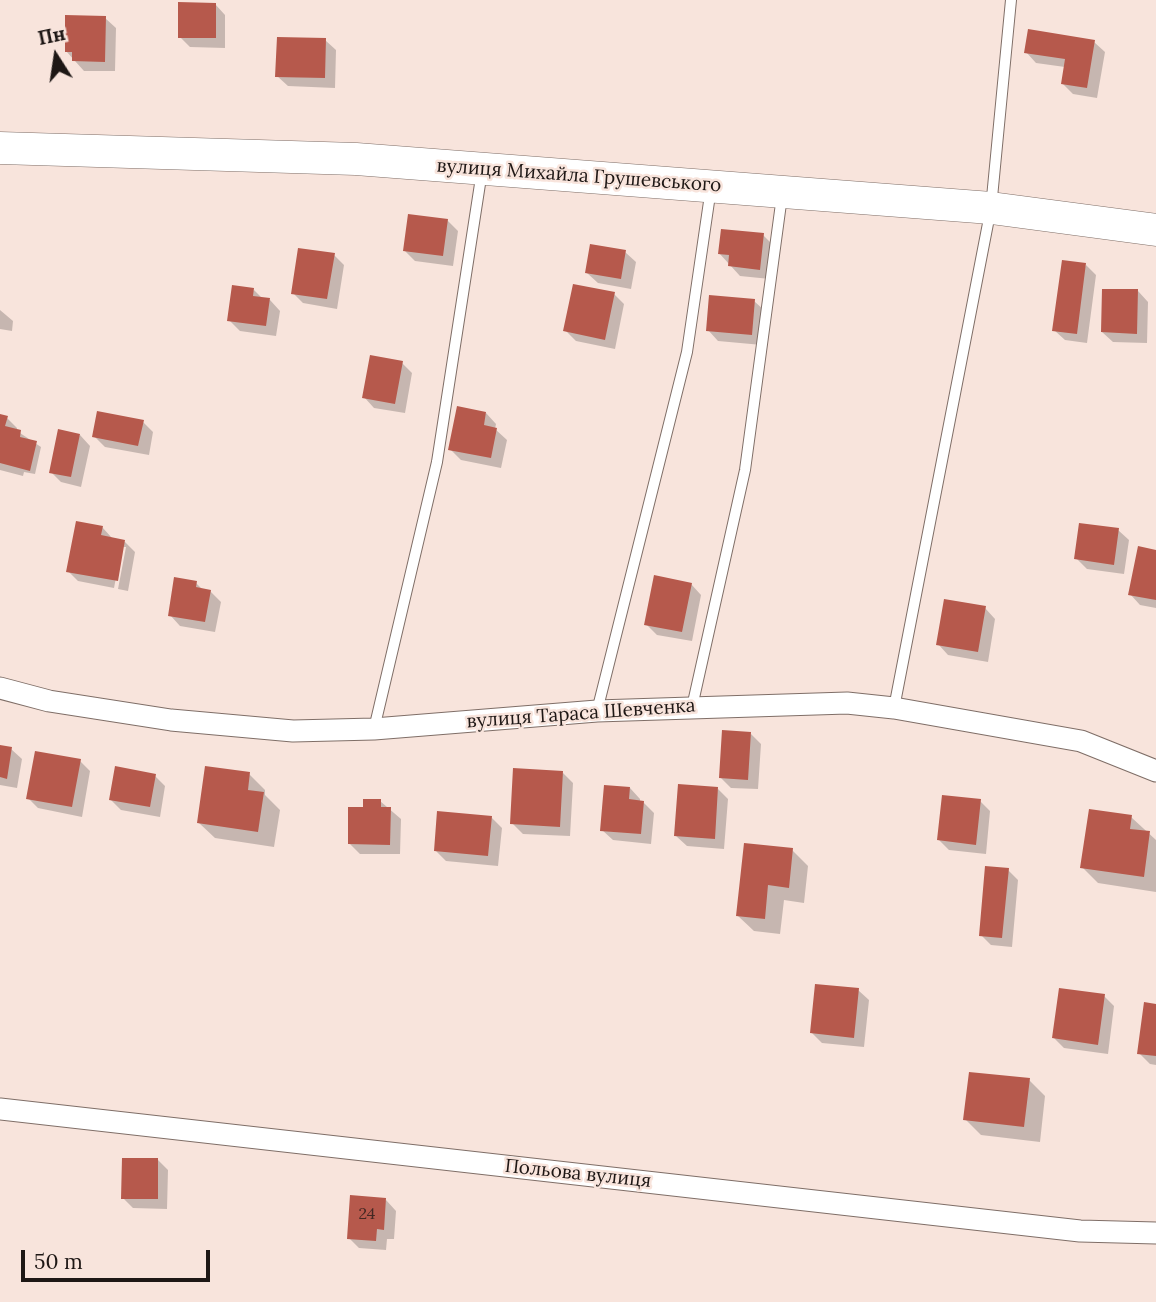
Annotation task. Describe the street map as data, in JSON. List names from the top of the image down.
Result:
{
  "streets": {
    "street": ["вулиця Михайла Грушевського", "вулиця Тараса Шевченка", "Польова вулиця"]
  },
  "house_numbers": ["24"],
  "scale_bar": "50 m",
  "north": "top"
}
